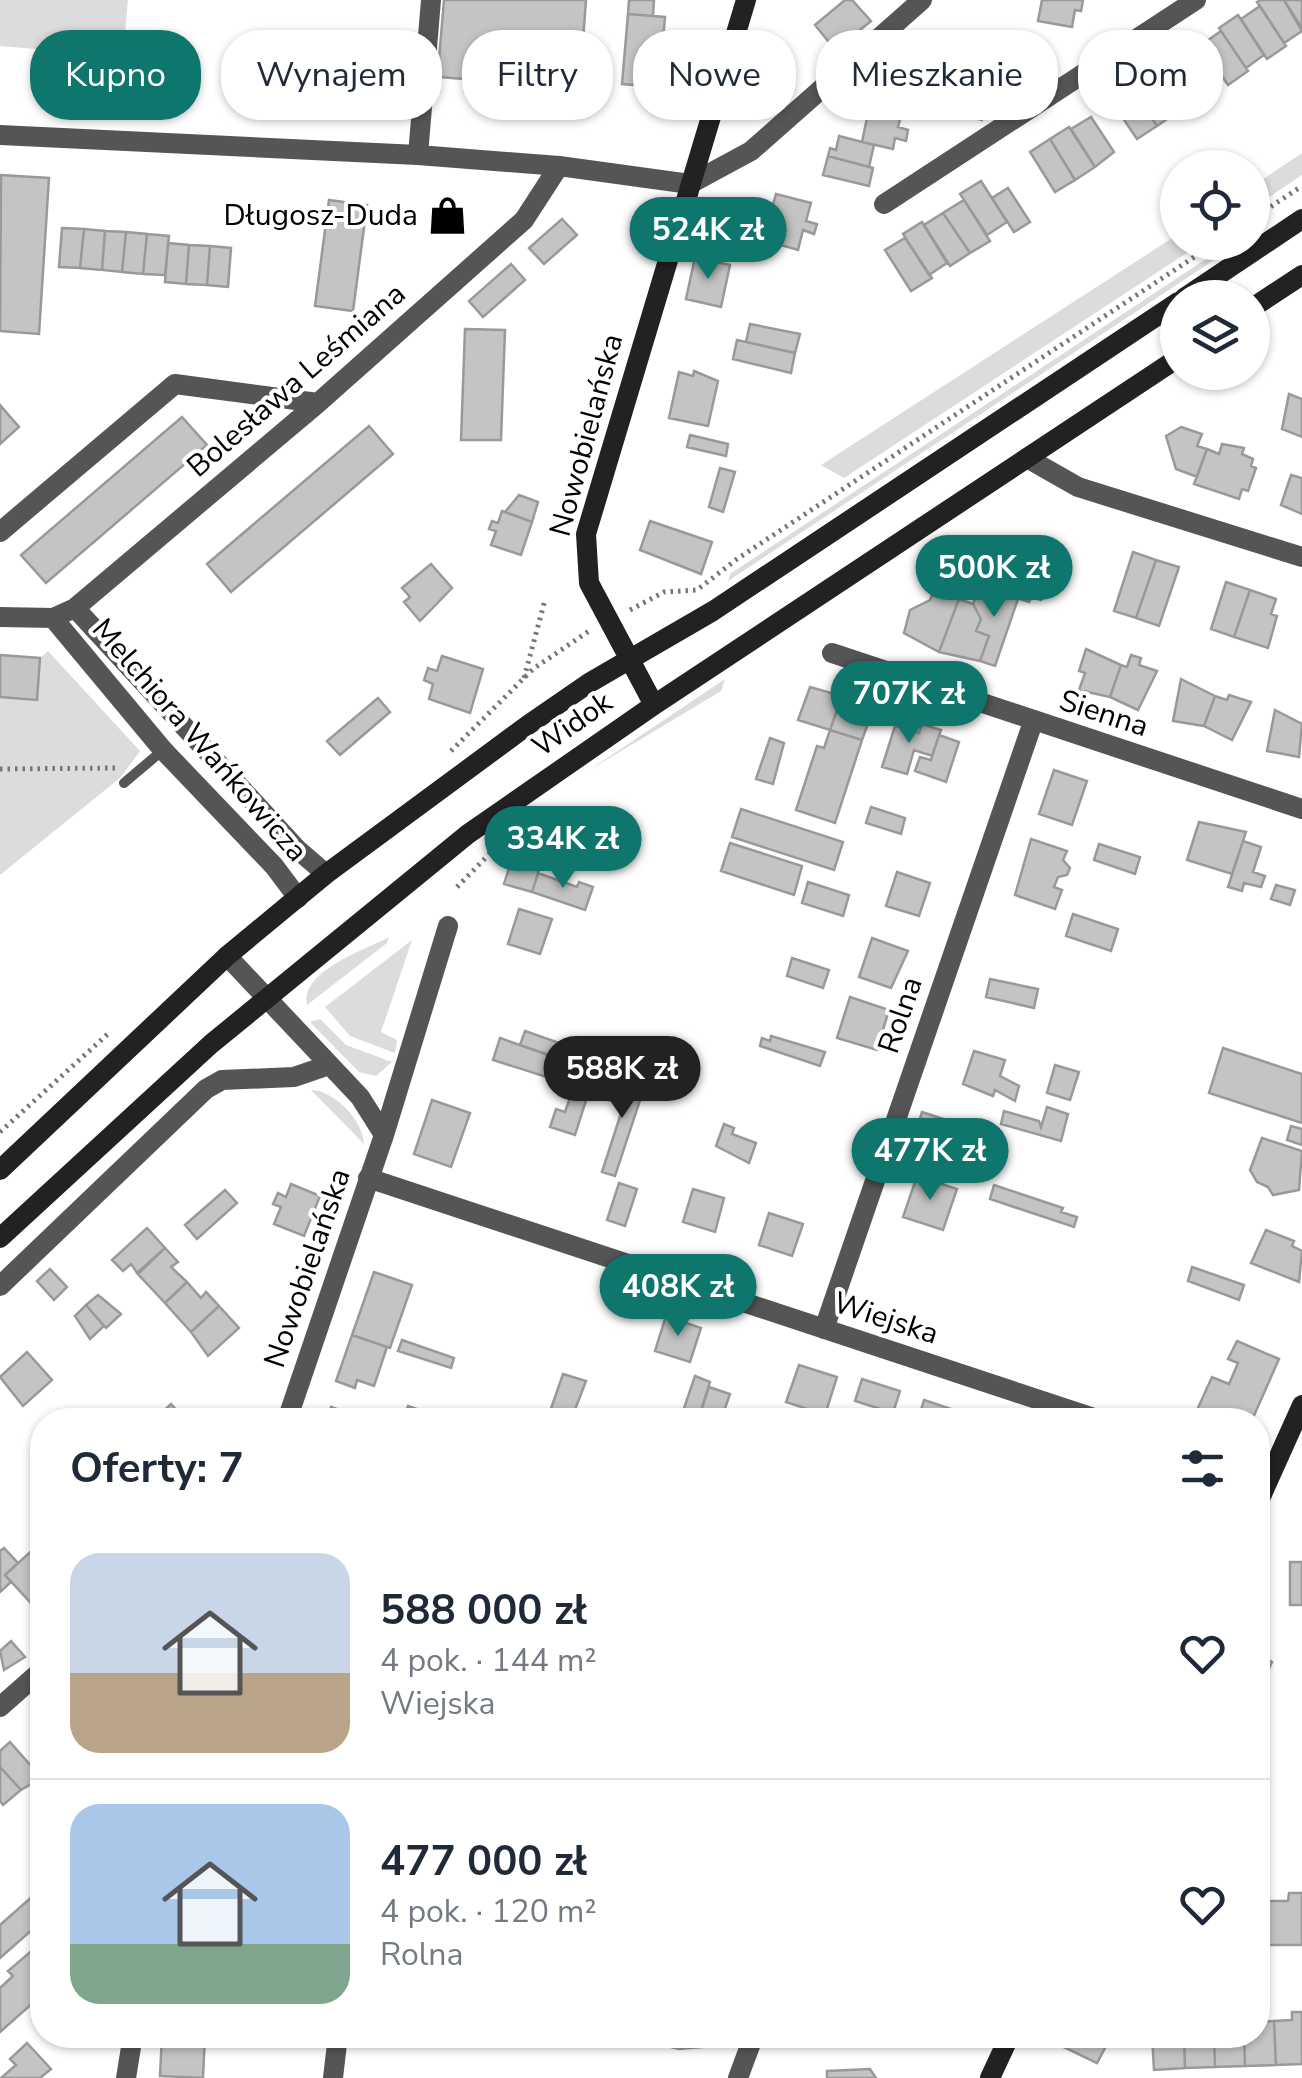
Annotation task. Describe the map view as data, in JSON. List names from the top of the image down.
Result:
{
  "streets": {
    "main road": ["Nowobielańska", "Widok"],
    "street": [
      "Bolesława Leśmiana",
      "Sienna",
      "Melchiora Wańkowicza",
      "Rolna",
      "Wiejska"
    ]
  },
  "crossings": [
    ["Bolesława Leśmiana", "Melchiora Wańkowicza"],
    ["Nowobielańska", "Widok"],
    ["Nowobielańska", "Wiejska"],
    ["Sienna", "Rolna"],
    ["Widok", "Melchiora Wańkowicza"],
    ["Rolna", "Wiejska"]
  ],
  "places": {
    "shop": ["Długosz-Duda"]
  },
  "page": {
    "chip": [
      "Kupno",
      "Wynajem",
      "Filtry",
      "Nowe",
      "Mieszkanie",
      "Dom"
    ],
    "price": [
      "524K zł",
      "500K zł",
      "707K zł",
      "334K zł",
      "588K zł",
      "477K zł",
      "408K zł"
    ],
    "heading": "Oferty: 7",
    "list": [
      {
        "name": "588 000 zł",
        "note": "4 pok. · 144 m² · Wiejska"
      },
      {
        "name": "477 000 zł",
        "note": "4 pok. · 120 m² · Rolna"
      }
    ]
  }
}
